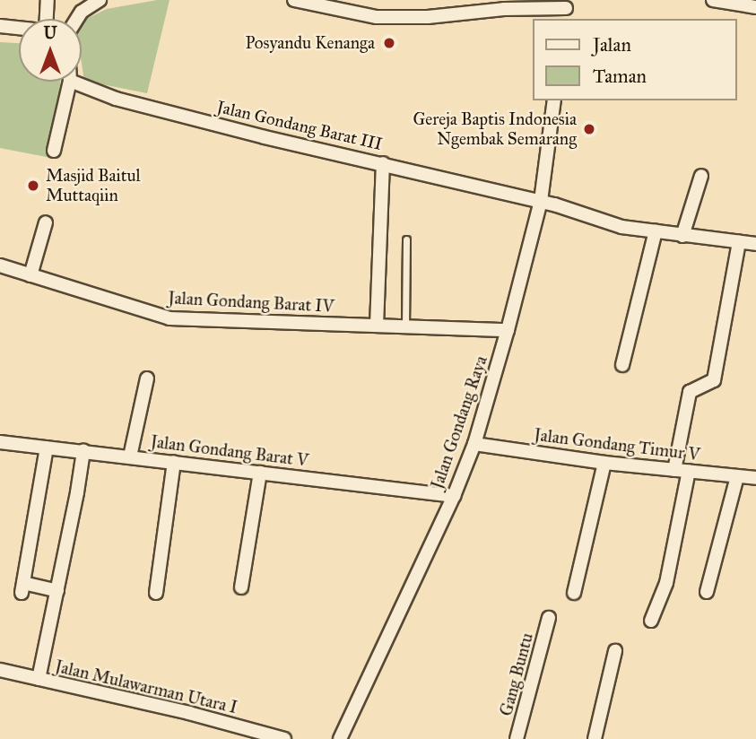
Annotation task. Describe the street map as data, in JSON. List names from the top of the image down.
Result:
{
  "streets": {
    "street": [
      "Jalan Gondang Barat III",
      "Jalan Gondang Barat IV",
      "Jalan Gondang Raya",
      "Jalan Gondang Timur V",
      "Jalan Gondang Barat V",
      "Gang Buntu",
      "Jalan Mulawarman Utara I"
    ]
  },
  "crossings": [
    ["Jalan Gondang Barat III", "Jalan Gondang Raya"],
    ["Jalan Gondang Barat IV", "Jalan Gondang Raya"],
    ["Jalan Gondang Raya", "Jalan Gondang Timur V"],
    ["Jalan Gondang Raya", "Jalan Gondang Barat V"]
  ],
  "places": ["Posyandu Kenanga", "Gereja Baptis Indonesia Ngembak Semarang", "Masjid Baitul Muttaqiin"],
  "legend": ["Jalan", "Taman"],
  "north": "top"
}
